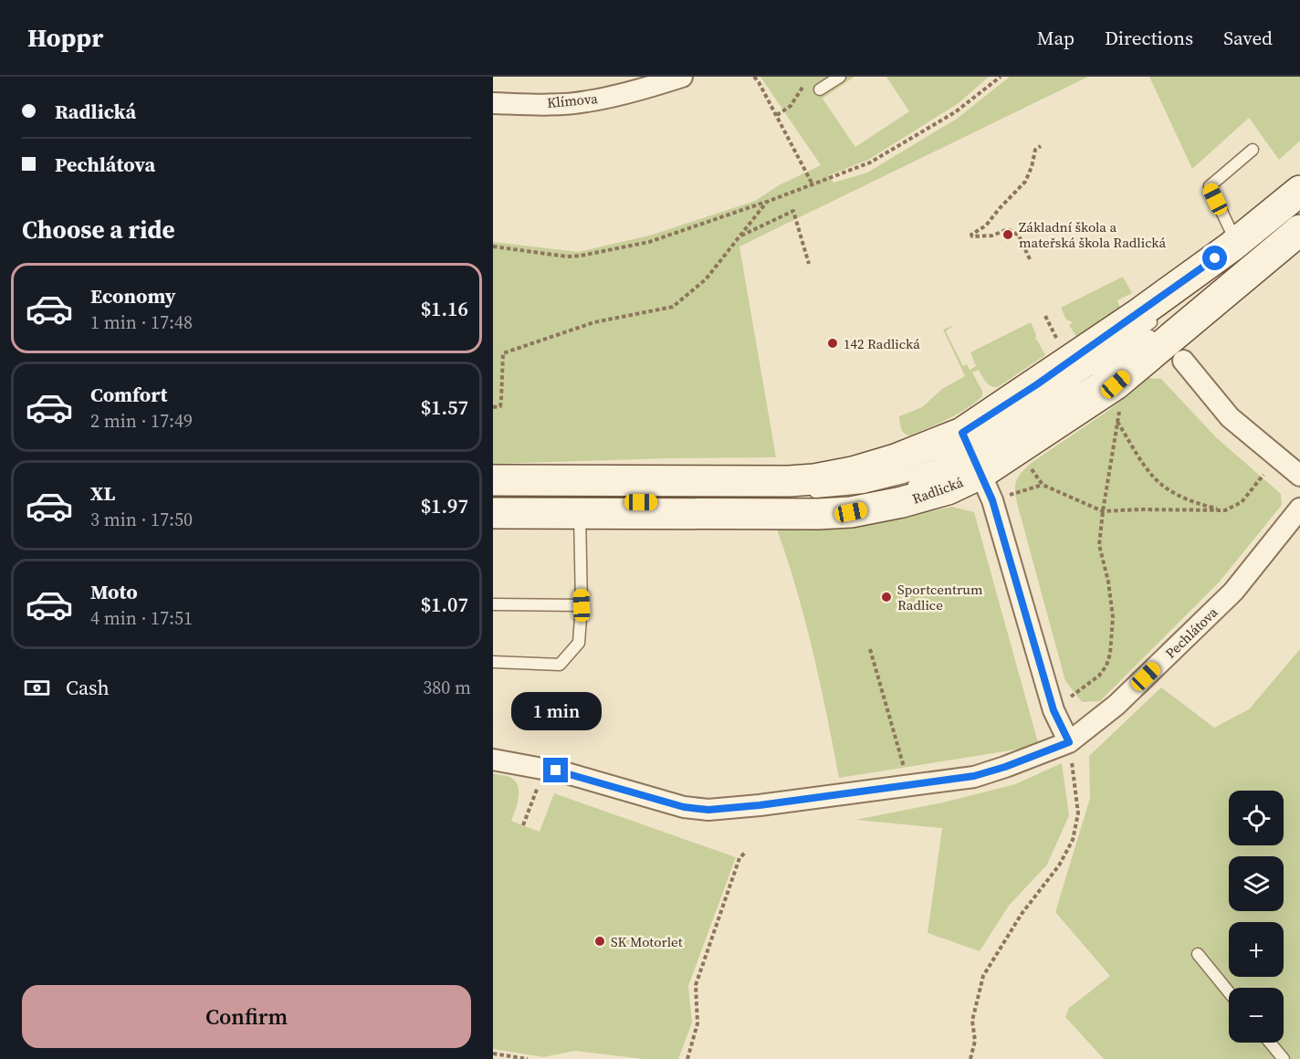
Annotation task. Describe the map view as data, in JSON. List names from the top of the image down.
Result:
{
  "streets": {
    "main road": ["Radlická"],
    "street": ["Klímova", "Pechlátova"]
  },
  "places": [
    "Základní škola a mateřská škola Radlická",
    "142 Radlická",
    "Sportcentrum Radlice",
    "SK Motorlet"
  ],
  "page": {
    "header": "Hoppr",
    "nav": ["Map", "Directions", "Saved"],
    "banner": ["Radlická", "Pechlátova"],
    "heading": "Choose a ride",
    "list": [
      {
        "name": "Economy",
        "note": "1 min · 17:48",
        "value": "$1.16"
      },
      {
        "name": "Comfort",
        "note": "2 min · 17:49",
        "value": "$1.57"
      },
      {
        "name": "XL",
        "note": "3 min · 17:50",
        "value": "$1.97"
      },
      {
        "name": "Moto",
        "note": "4 min · 17:51",
        "value": "$1.07"
      }
    ],
    "pay": ["Cash", "380 m"],
    "bubble": "1 min",
    "map_buttons": ["+", "−"],
    "buttons": "Confirm"
  }
}
